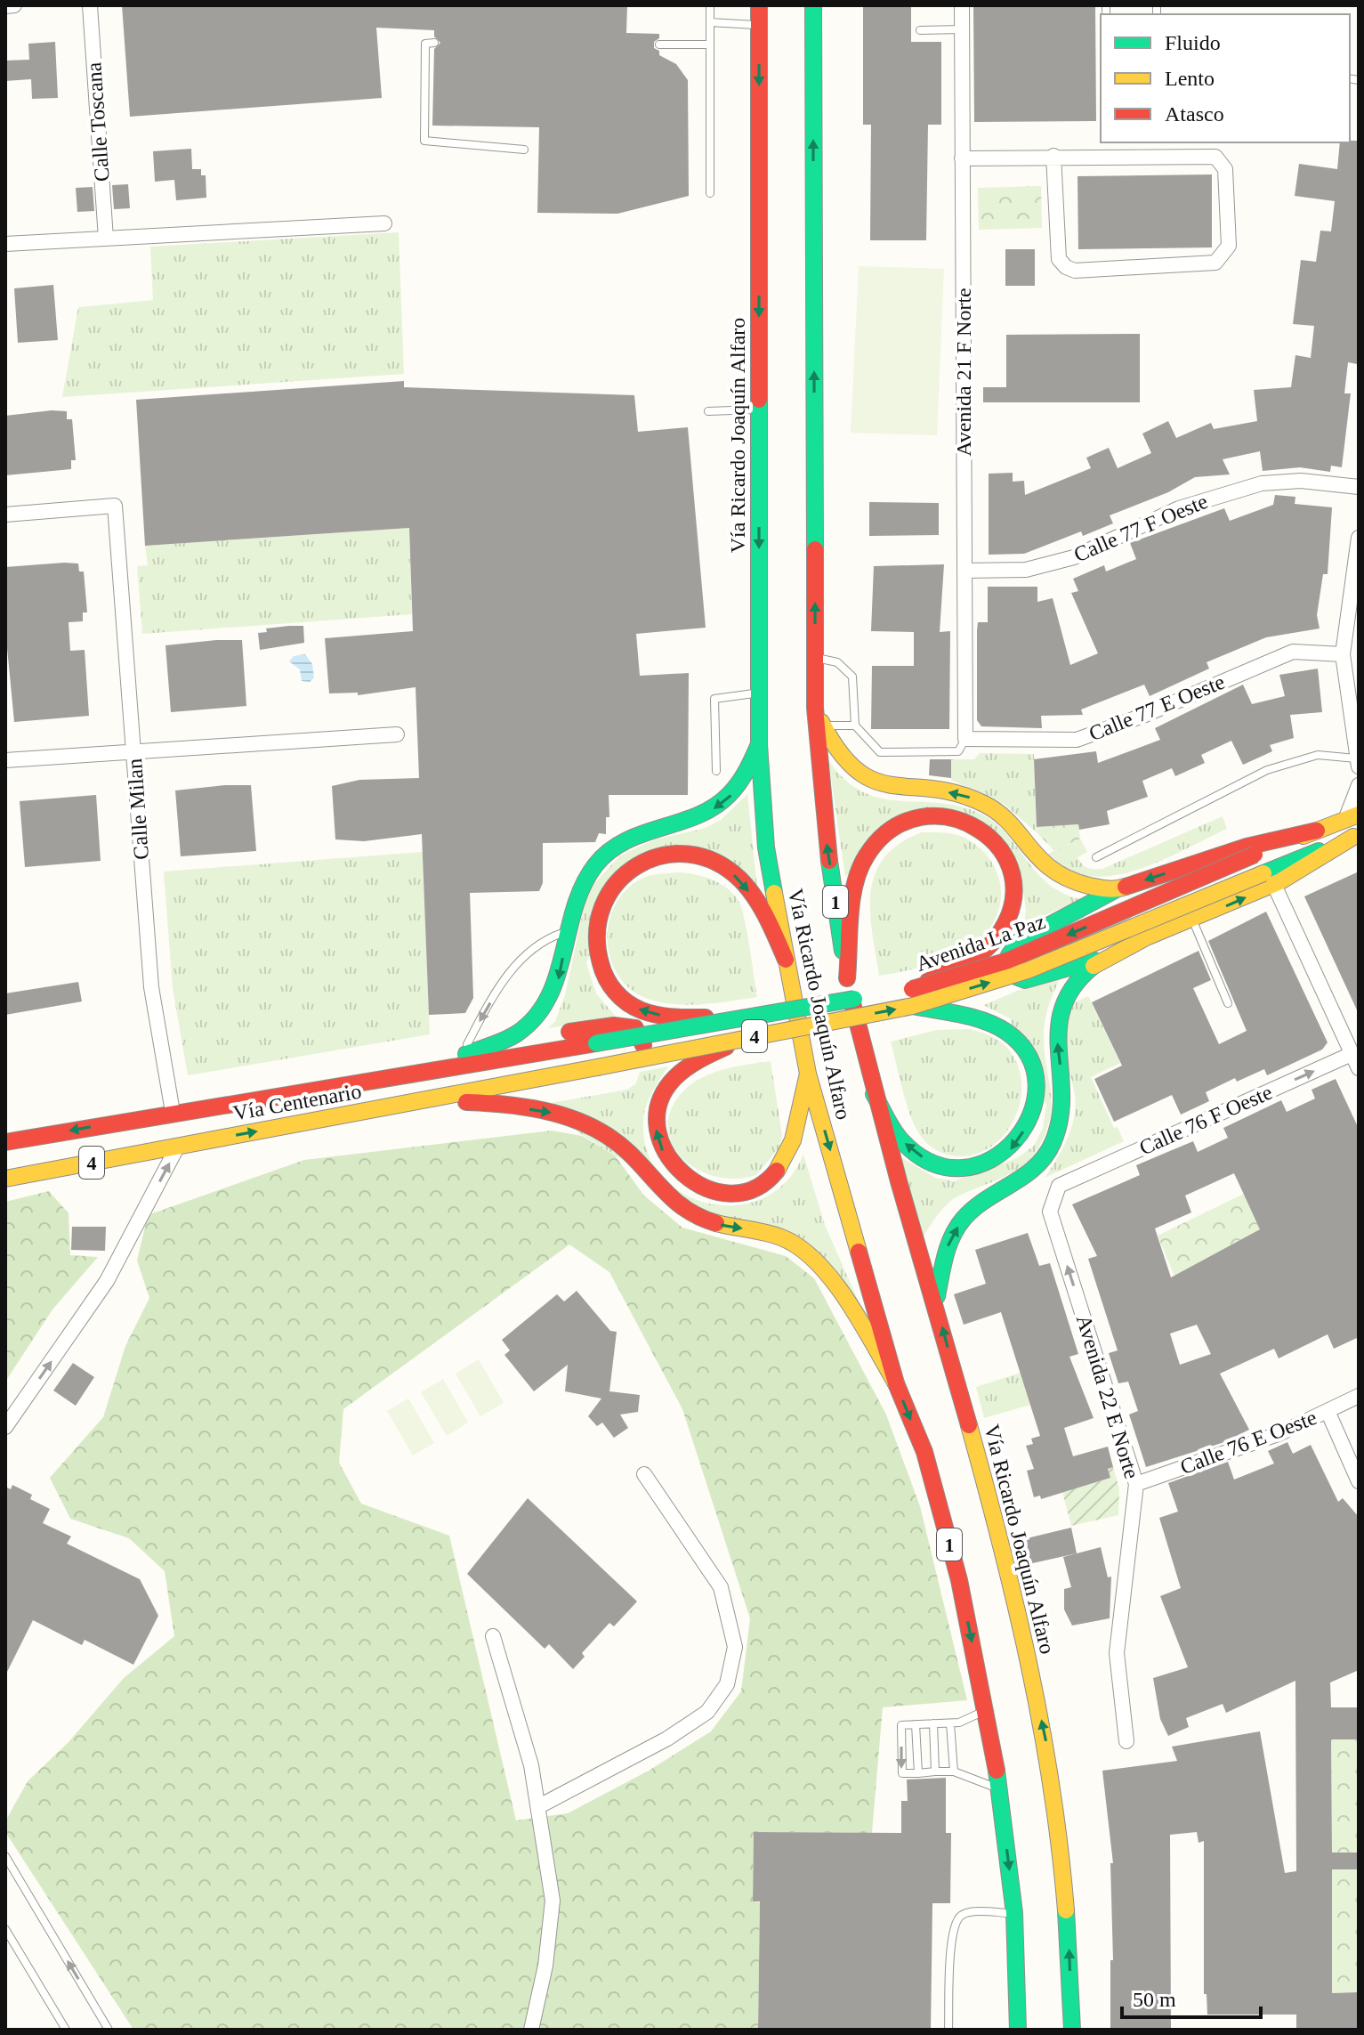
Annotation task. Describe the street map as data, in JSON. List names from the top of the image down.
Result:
{
  "streets": {
    "main road": [
      "Vía Ricardo Joaquín Alfaro",
      "1",
      "Avenida La Paz",
      "4",
      "Vía Centenario"
    ],
    "street": [
      "Calle Toscana",
      "Avenida 21 F Norte",
      "Calle 77 F Oeste",
      "Calle 77 E Oeste",
      "Calle Milan",
      "Calle 76 F Oeste",
      "Avenida 22 E Norte",
      "Calle 76 E Oeste"
    ]
  },
  "crossings": [
    ["Avenida 21 F Norte", "Calle 77 F Oeste"],
    ["Avenida 21 F Norte", "Calle 77 E Oeste"],
    ["Calle Milan", "Vía Centenario"],
    ["Avenida La Paz", "Vía Centenario"],
    ["Calle 76 F Oeste", "Avenida 22 E Norte"],
    ["Avenida 22 E Norte", "Calle 76 E Oeste"]
  ],
  "one_way": ["Calle 76 F Oeste", "Avenida 22 E Norte"],
  "legend": ["Fluido", "Lento", "Atasco"],
  "scale_bar": "50 m"
}
